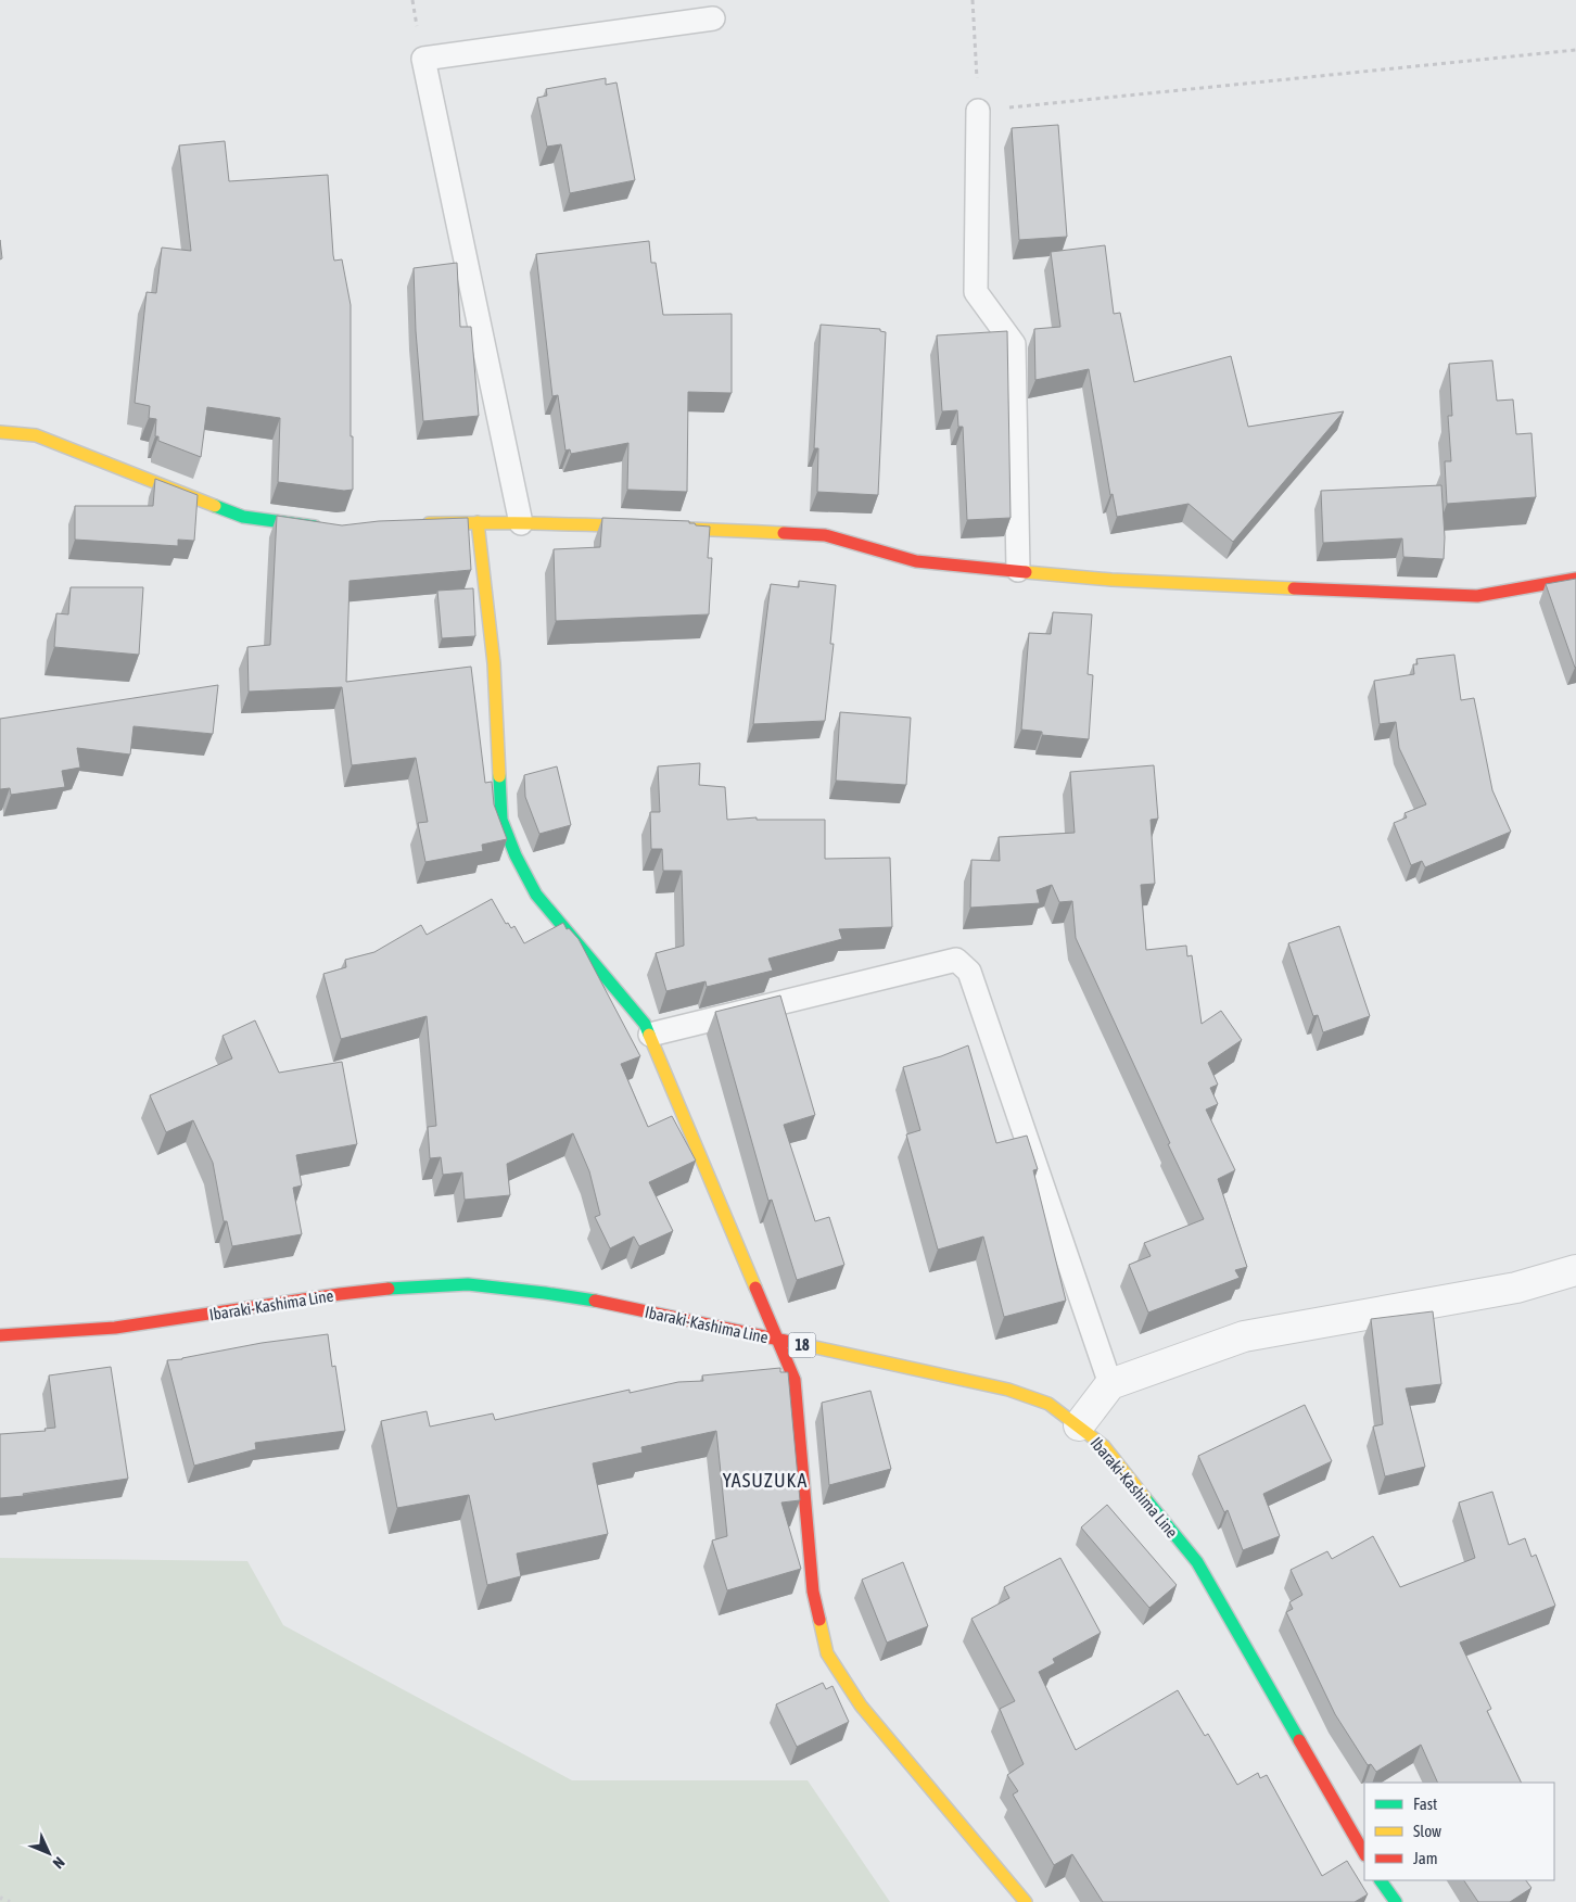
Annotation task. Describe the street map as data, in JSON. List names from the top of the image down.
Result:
{
  "streets": {
    "street": ["Ibaraki-Kashima Line", "18"]
  },
  "districts": ["YASUZUKA"],
  "legend": ["Fast", "Slow", "Jam"],
  "north": "bottom right"
}
